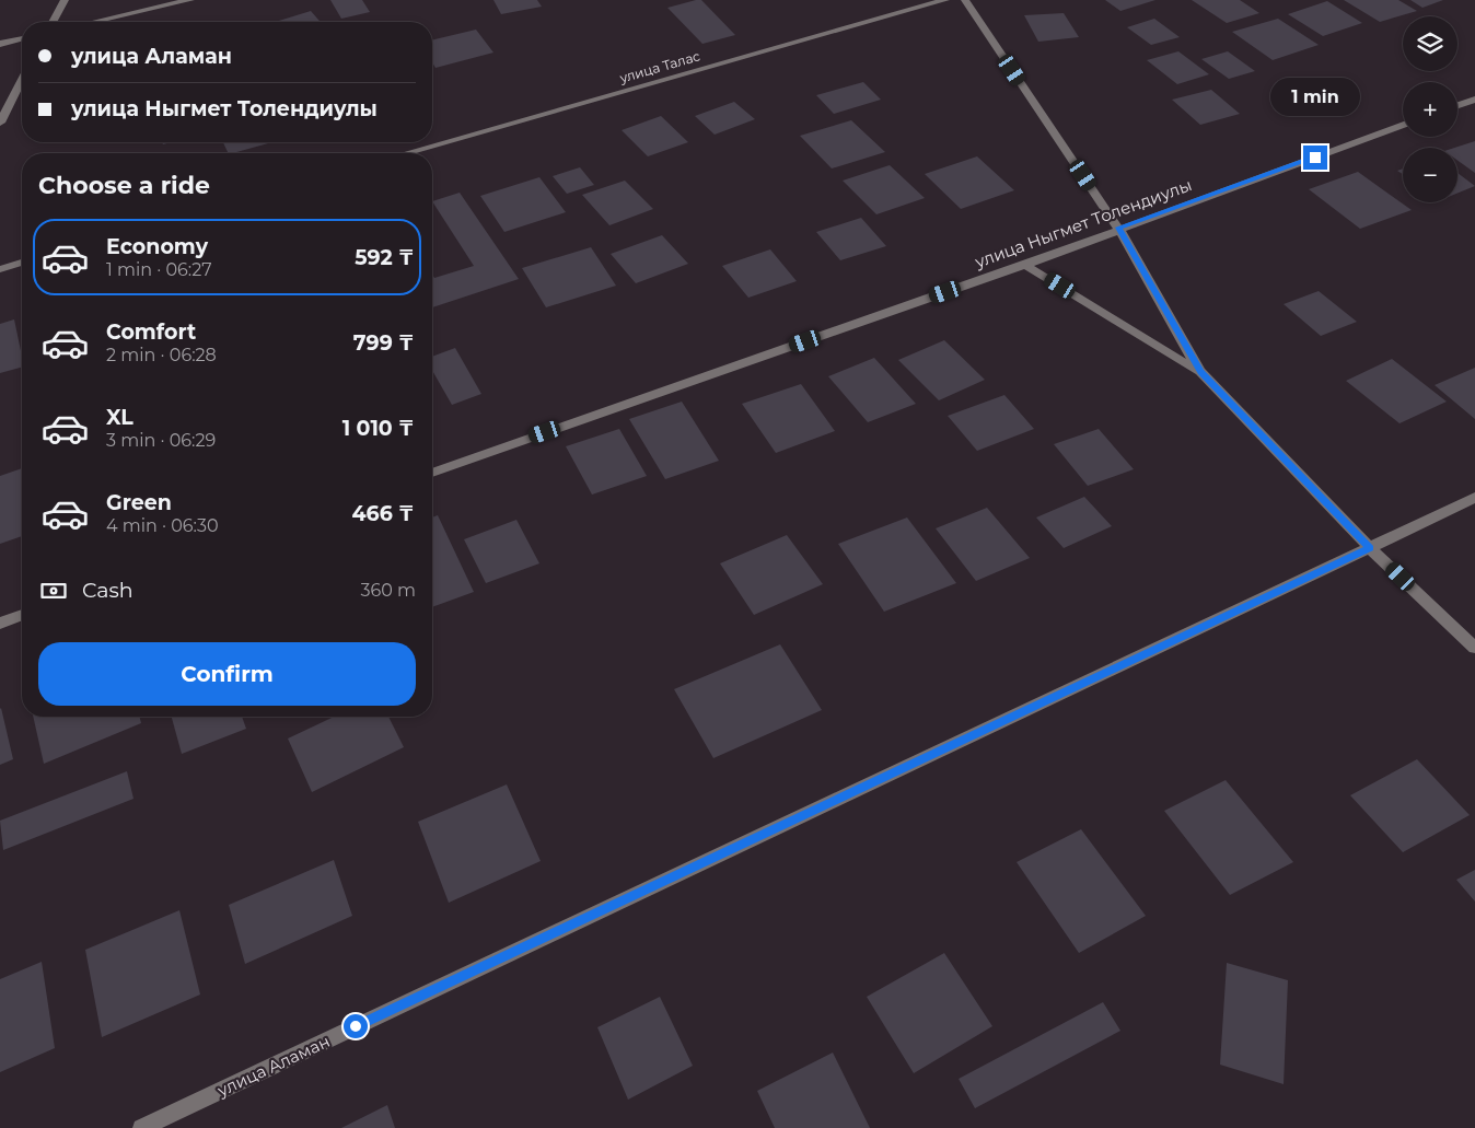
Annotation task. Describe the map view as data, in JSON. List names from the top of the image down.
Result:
{
  "streets": {
    "street": ["улица Талас", "улица Ныгмет Толендиулы", "улица Аламан"]
  },
  "page": {
    "map_buttons": ["+", "−"],
    "banner": ["улица Аламан", "улица Ныгмет Толендиулы"],
    "bubble": "1 min",
    "heading": "Choose a ride",
    "list": [
      {
        "name": "Economy",
        "note": "1 min · 06:27",
        "value": "592 ₸"
      },
      {
        "name": "Comfort",
        "note": "2 min · 06:28",
        "value": "799 ₸"
      },
      {
        "name": "XL",
        "note": "3 min · 06:29",
        "value": "1 010 ₸"
      },
      {
        "name": "Green",
        "note": "4 min · 06:30",
        "value": "466 ₸"
      }
    ],
    "pay": ["Cash", "360 m"],
    "buttons": "Confirm"
  }
}
